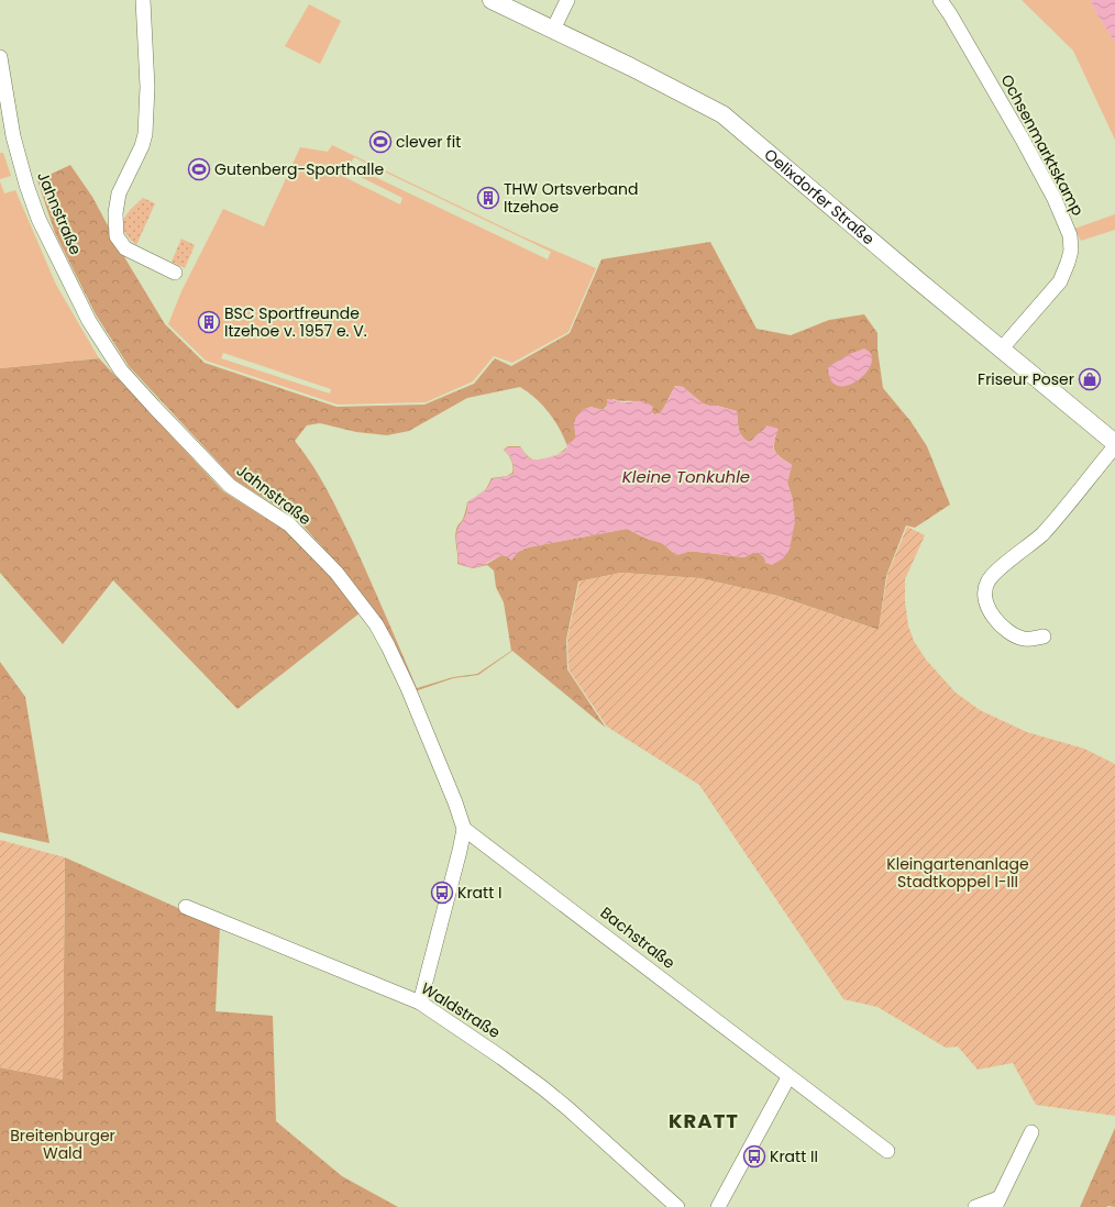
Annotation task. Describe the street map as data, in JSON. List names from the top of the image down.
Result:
{
  "streets": {
    "street": [
      "Ochsenmarktskamp",
      "Oelixdorfer Straße",
      "Jahnstraße",
      "Bachstraße",
      "Waldstraße"
    ]
  },
  "crossings": [
    ["Ochsenmarktskamp", "Oelixdorfer Straße"],
    ["Jahnstraße", "Bachstraße"],
    ["Jahnstraße", "Waldstraße"]
  ],
  "districts": ["KRATT"],
  "water": ["Kleine Tonkuhle"],
  "parks": ["Kleingartenanlage Stadtkoppel I-III", "Breitenburger Wald"],
  "places": {
    "sports": ["clever fit", "Gutenberg-Sporthalle"],
    "building": ["THW Ortsverband Itzehoe", "BSC Sportfreunde Itzehoe v. 1957 e. V."],
    "shop": ["Friseur Poser"],
    "bus stop": ["Kratt I", "Kratt II"]
  }
}
